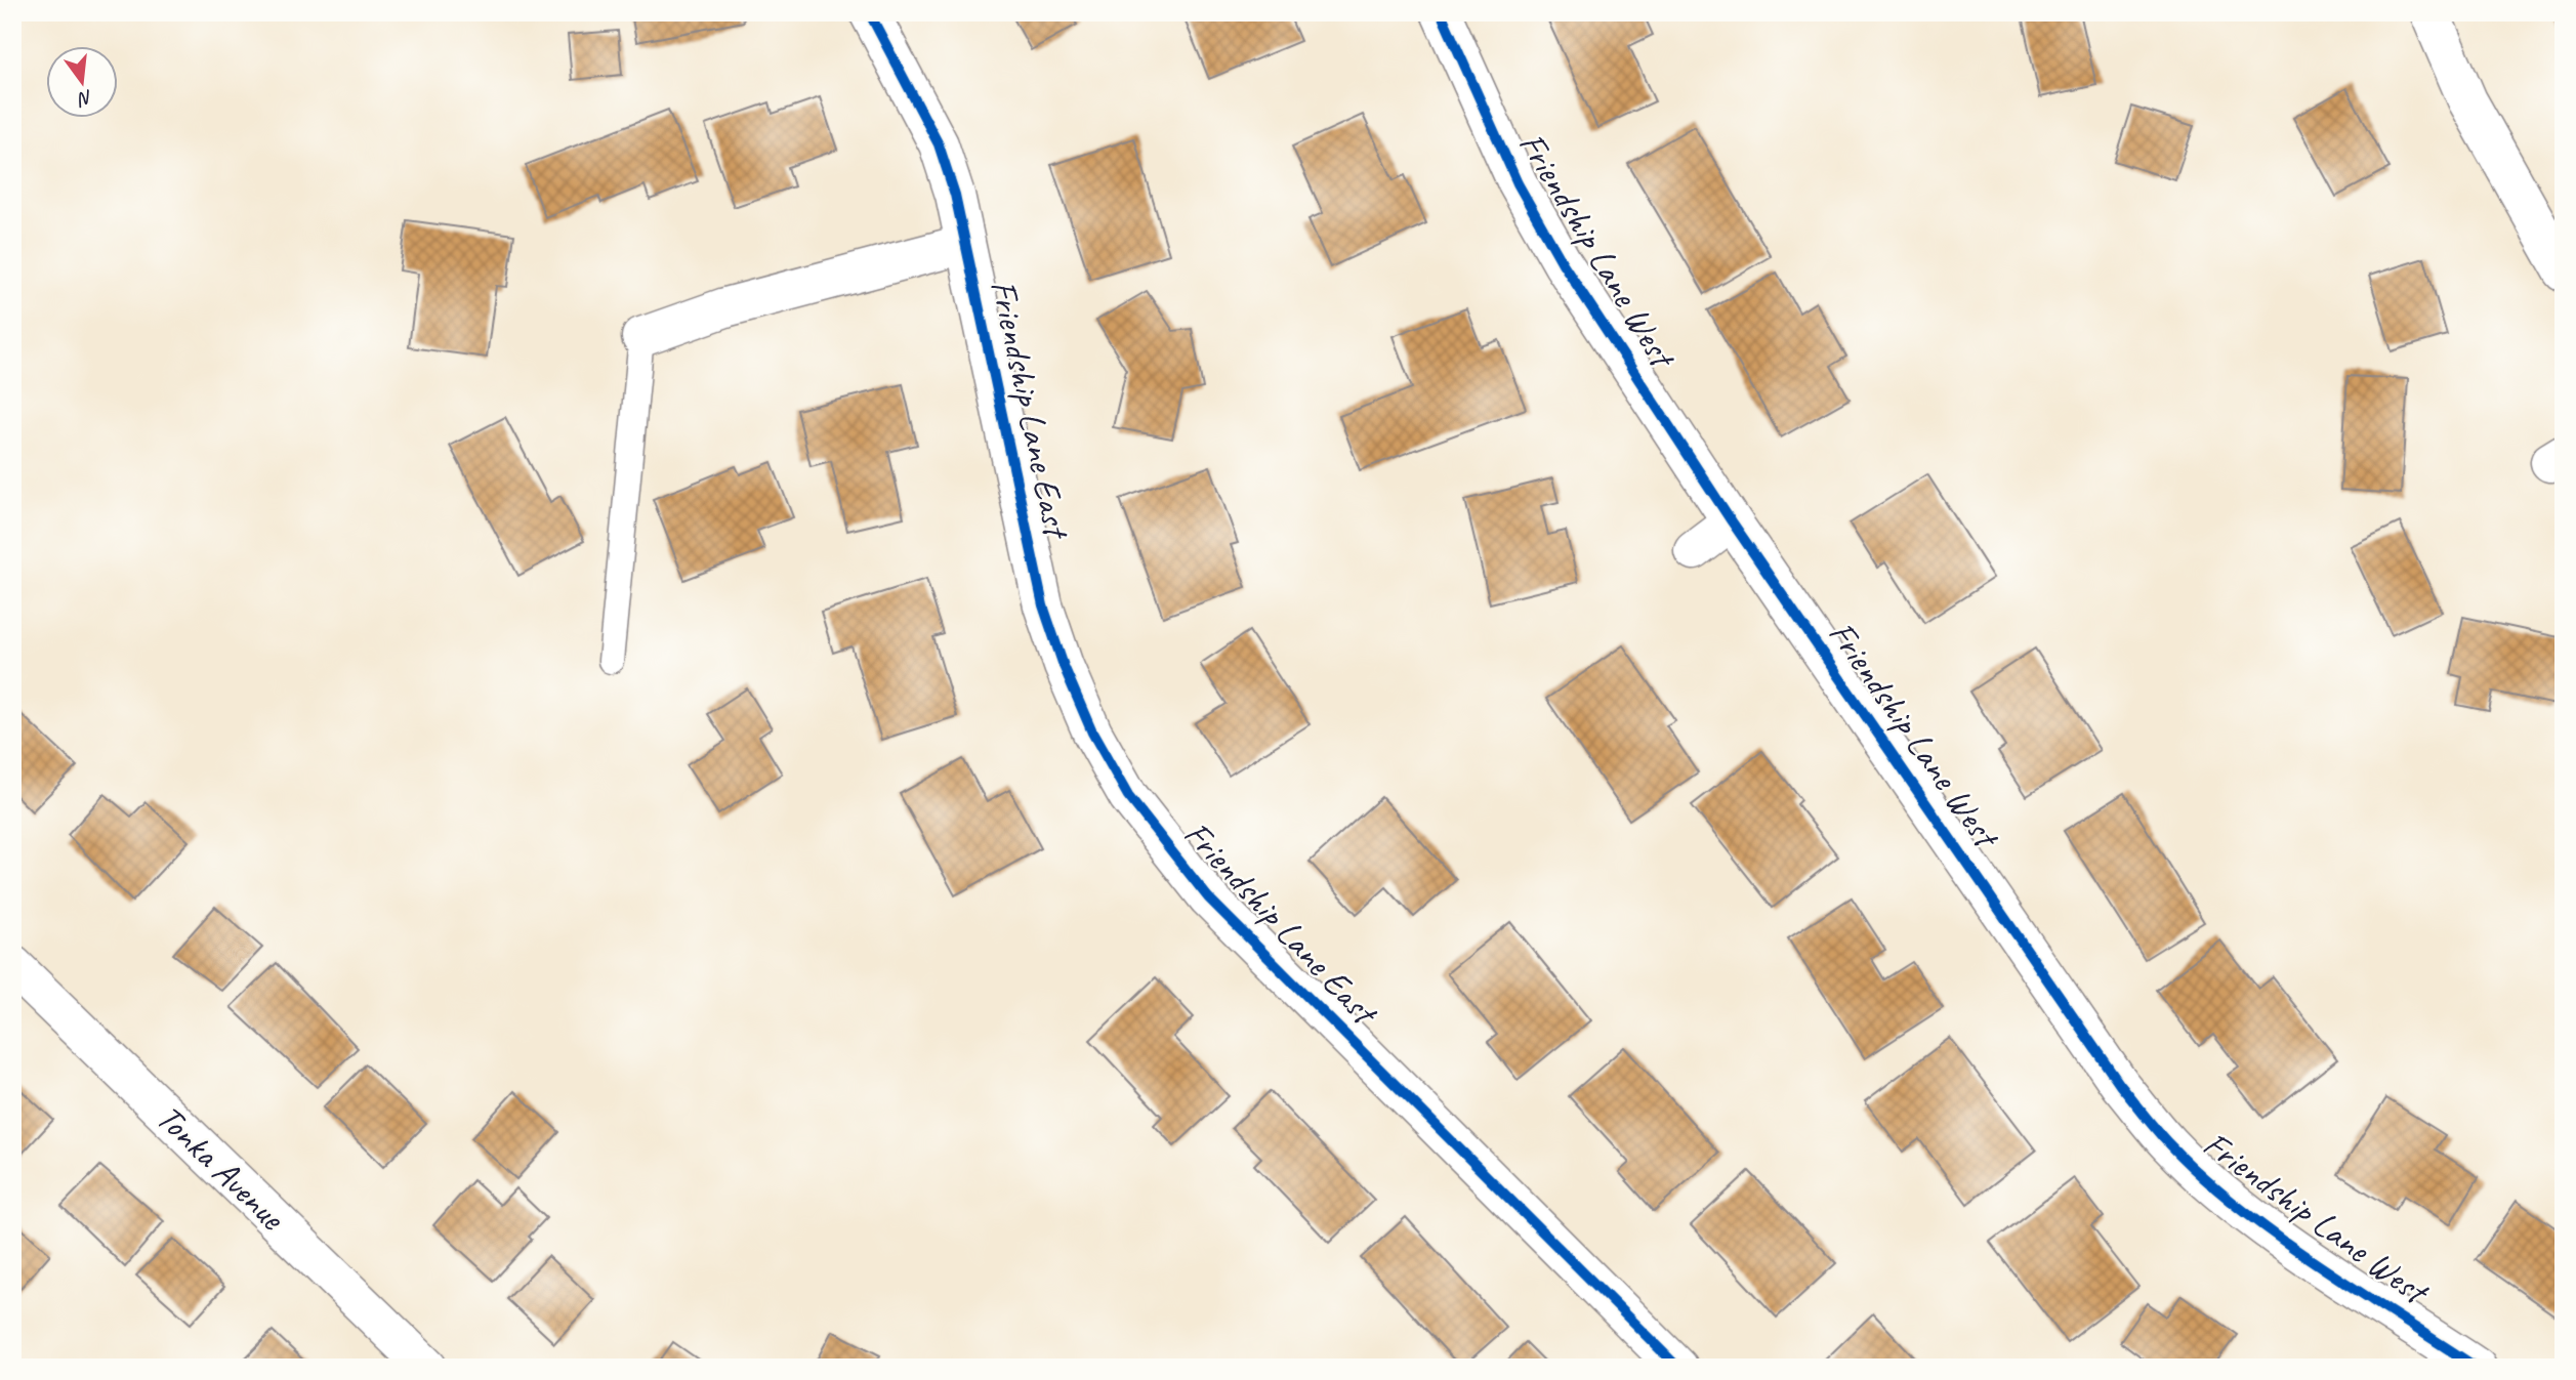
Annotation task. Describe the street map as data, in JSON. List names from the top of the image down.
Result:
{
  "streets": {
    "street": ["Friendship Lane West", "Friendship Lane East", "Tonka Avenue"]
  },
  "north": "bottom"
}
